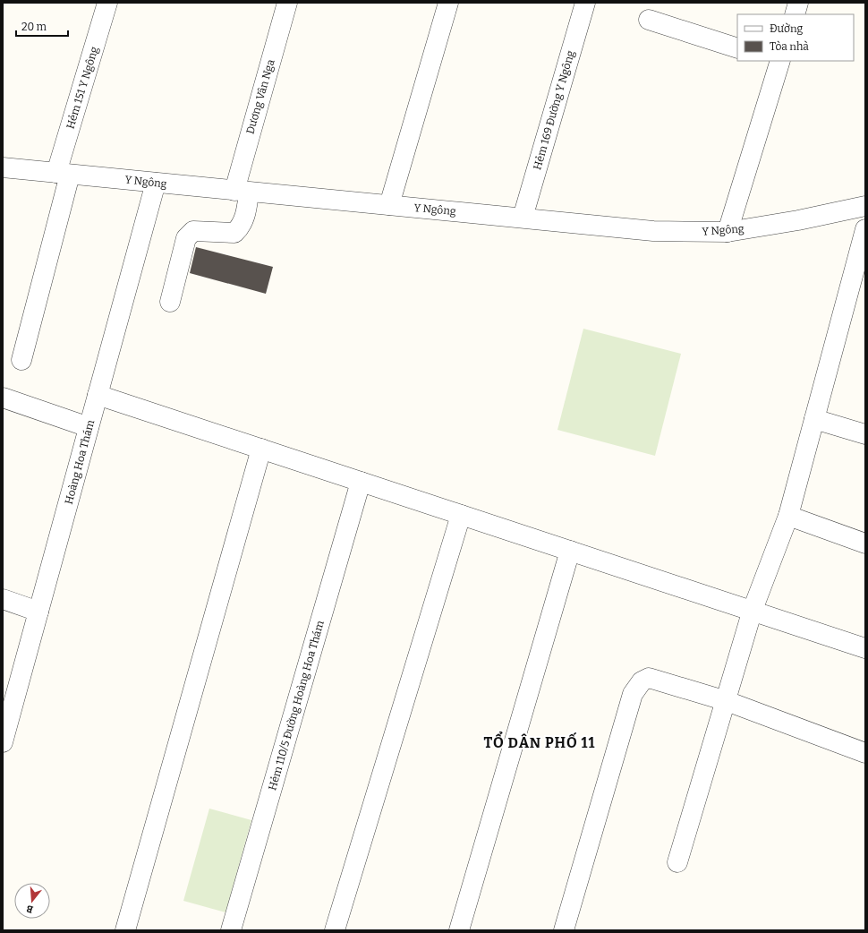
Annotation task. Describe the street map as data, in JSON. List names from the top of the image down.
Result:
{
  "streets": {
    "street": [
      "Hẻm 151 Y Ngông",
      "Dương Vân Nga",
      "Hẻm 169 Đường Y Ngông",
      "Y Ngông",
      "Hoàng Hoa Thám",
      "Hẻm 110/5 Đường Hoàng Hoa Thám"
    ]
  },
  "crossings": [
    ["Hẻm 151 Y Ngông", "Y Ngông"],
    ["Dương Vân Nga", "Y Ngông"],
    ["Hẻm 169 Đường Y Ngông", "Y Ngông"],
    ["Y Ngông", "Hoàng Hoa Thám"]
  ],
  "districts": ["TỔ DÂN PHỐ 11"],
  "legend": ["Đường", "Tòa nhà"],
  "scale_bar": "20 m",
  "north": "bottom"
}
